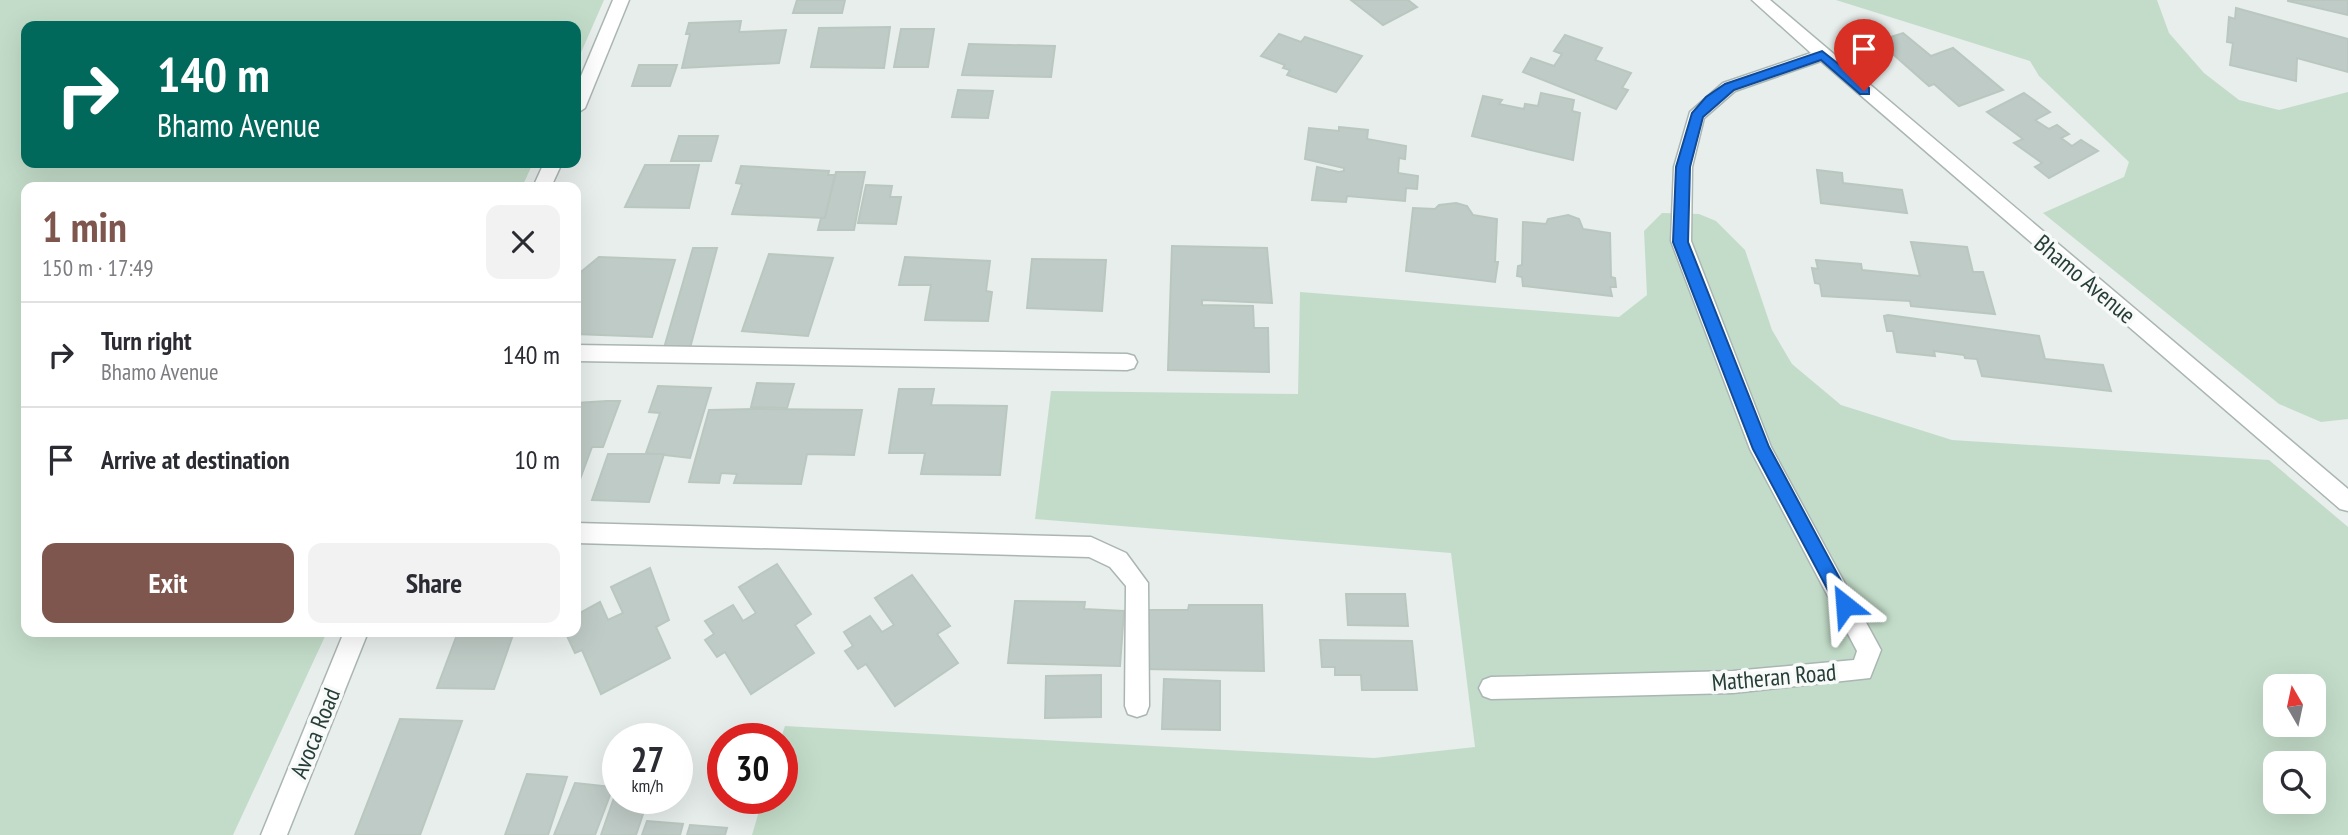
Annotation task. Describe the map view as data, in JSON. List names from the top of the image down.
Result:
{
  "streets": {
    "street": ["Bhamo Avenue", "Matheran Road", "Avoca Road"]
  },
  "crossings": [
    ["Bhamo Avenue", "Matheran Road"]
  ],
  "north": "top",
  "page": {
    "turn": ["140 m", "Bhamo Avenue"],
    "heading": ["1 min", "150 m · 17:49"],
    "list": [
      {
        "name": "Turn right",
        "note": "Bhamo Avenue",
        "value": "140 m"
      },
      {
        "name": "Arrive at destination",
        "value": "10 m"
      }
    ],
    "buttons": ["Exit", "Share"],
    "speed": "27 km/h",
    "limit": "30"
  }
}
